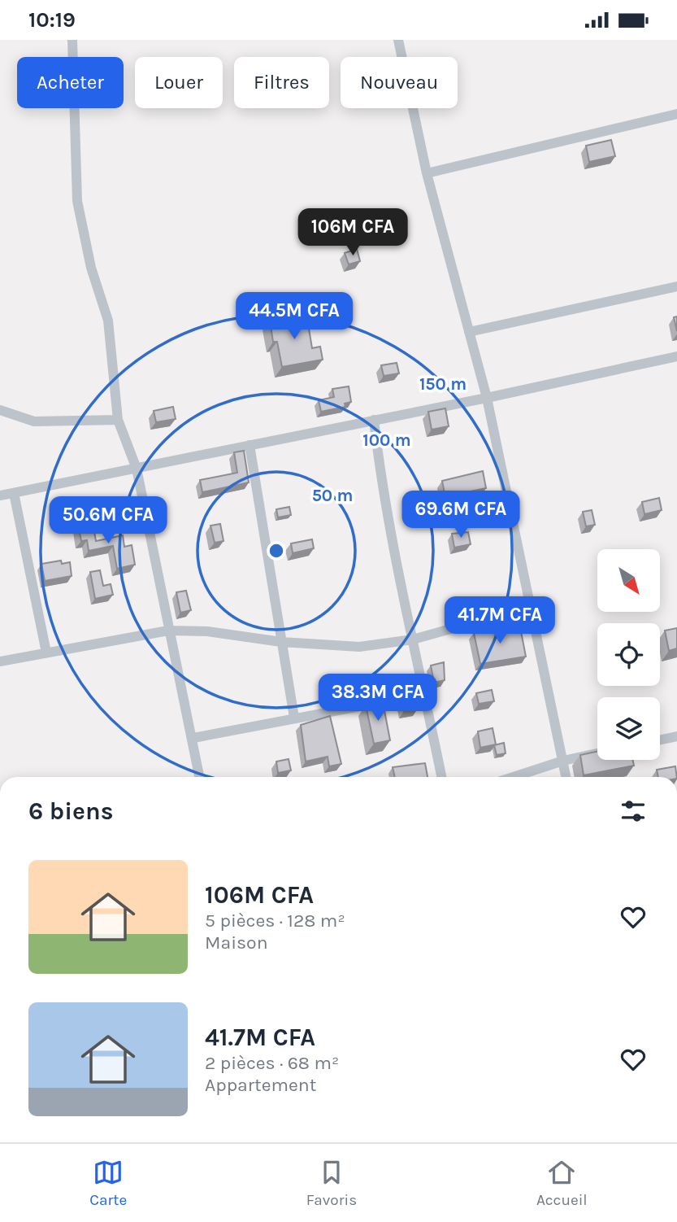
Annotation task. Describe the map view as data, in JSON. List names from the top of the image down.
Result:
{
  "north": "bottom right",
  "page": {
    "status": "10:19",
    "chip": [
      "Acheter",
      "Louer",
      "Filtres",
      "Nouveau"
    ],
    "price": [
      "106M CFA",
      "44.5M CFA",
      "69.6M CFA",
      "50.6M CFA",
      "41.7M CFA",
      "38.3M CFA"
    ],
    "heading": "6 biens",
    "list": [
      {
        "name": "106M CFA",
        "note": "5 pièces · 128 m² · Maison"
      },
      {
        "name": "41.7M CFA",
        "note": "2 pièces · 68 m² · Appartement"
      }
    ],
    "tabs": ["Carte", "Favoris", "Accueil"]
  },
  "rings": ["150 m", "100 m", "50 m"]
}
